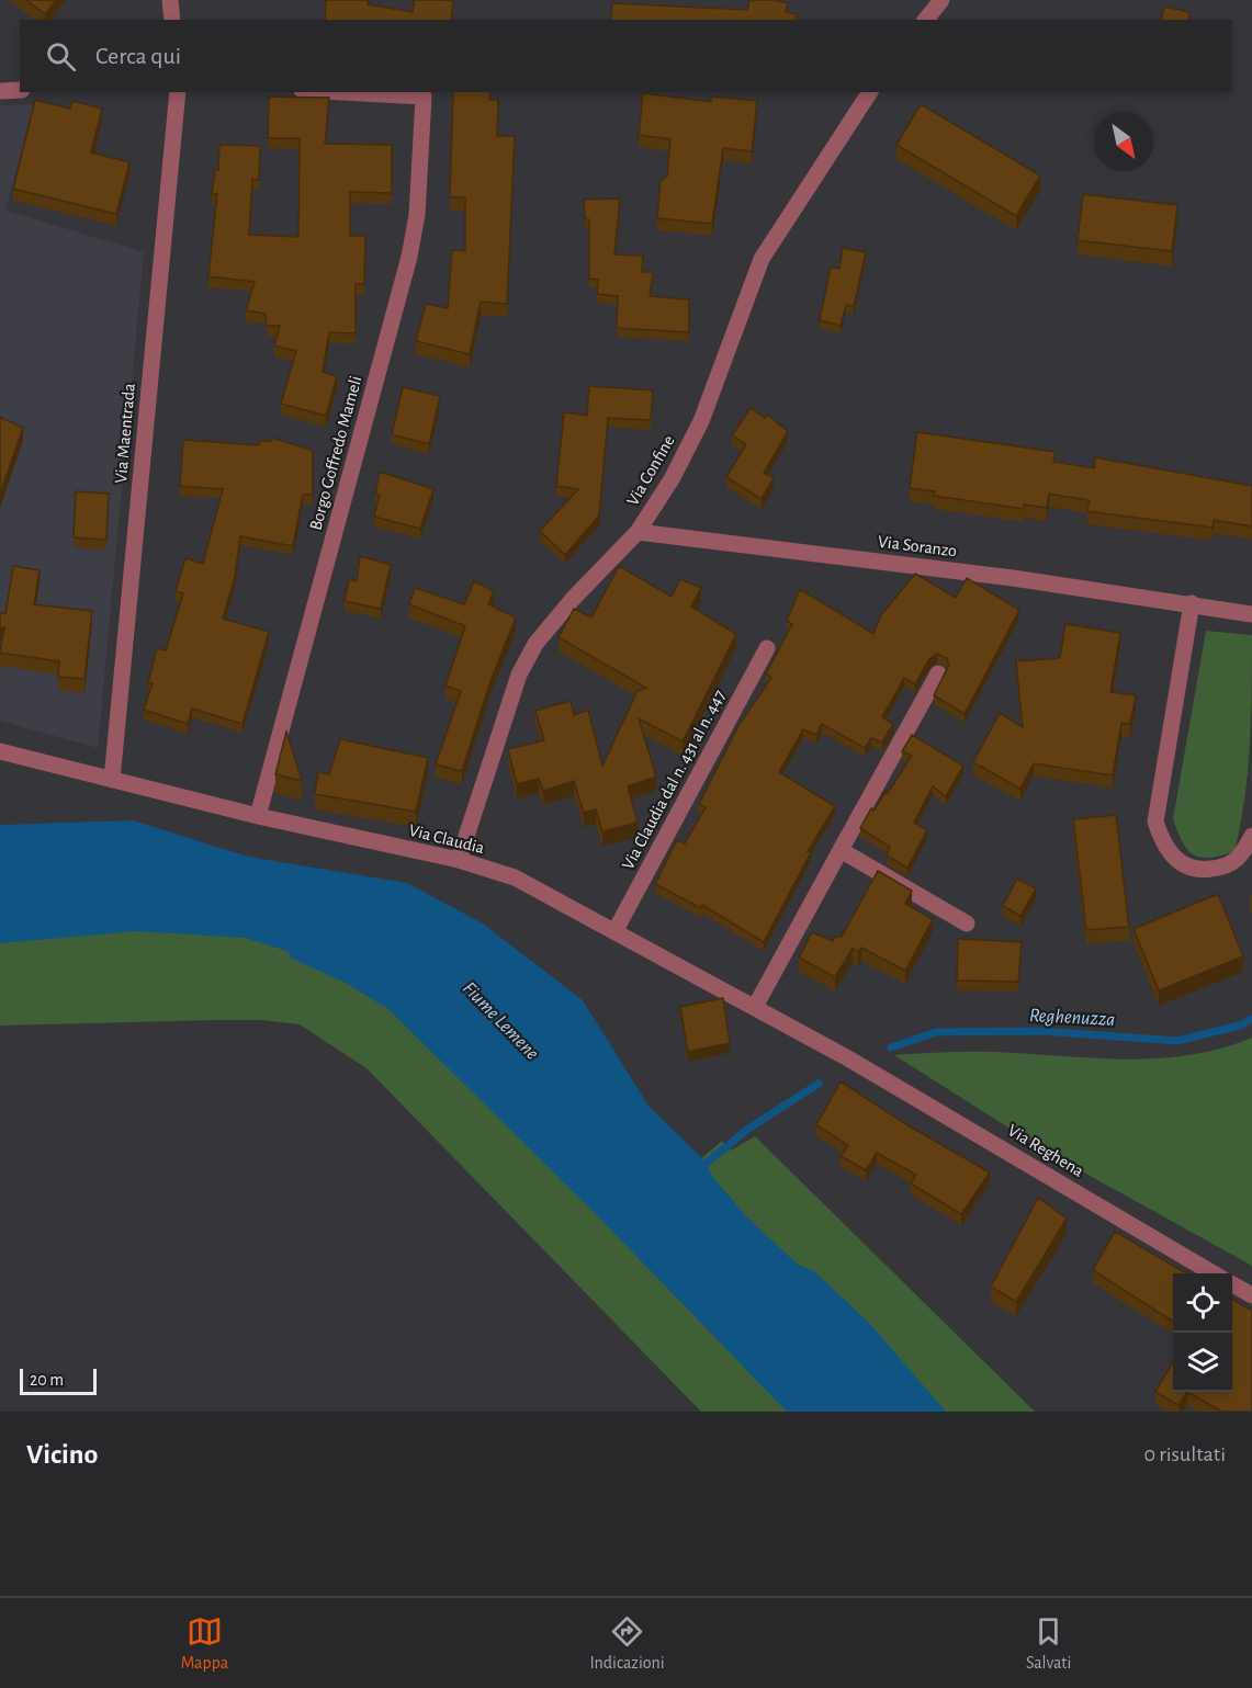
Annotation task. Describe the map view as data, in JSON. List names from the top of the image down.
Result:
{
  "streets": {
    "street": [
      "Via Maentrada",
      "Borgo Goffredo Mameli",
      "Via Confine",
      "Via Soranzo",
      "Via Claudia dal n. 431 al n. 447",
      "Via Claudia",
      "Via Reghena"
    ]
  },
  "crossings": [
    ["Via Maentrada", "Via Claudia"],
    ["Borgo Goffredo Mameli", "Via Claudia"],
    ["Via Confine", "Via Soranzo"],
    ["Via Confine", "Via Claudia"],
    ["Via Claudia dal n. 431 al n. 447", "Via Claudia"],
    ["Via Claudia", "Via Reghena"]
  ],
  "water": ["Reghenuzza", "Fiume Lemene"],
  "scale_bar": "20 m",
  "north": "bottom right",
  "page": {
    "search": "Cerca qui",
    "scale": "20 m",
    "heading": ["Vicino", "0 risultati"],
    "nav": ["Mappa", "Indicazioni", "Salvati"]
  }
}
